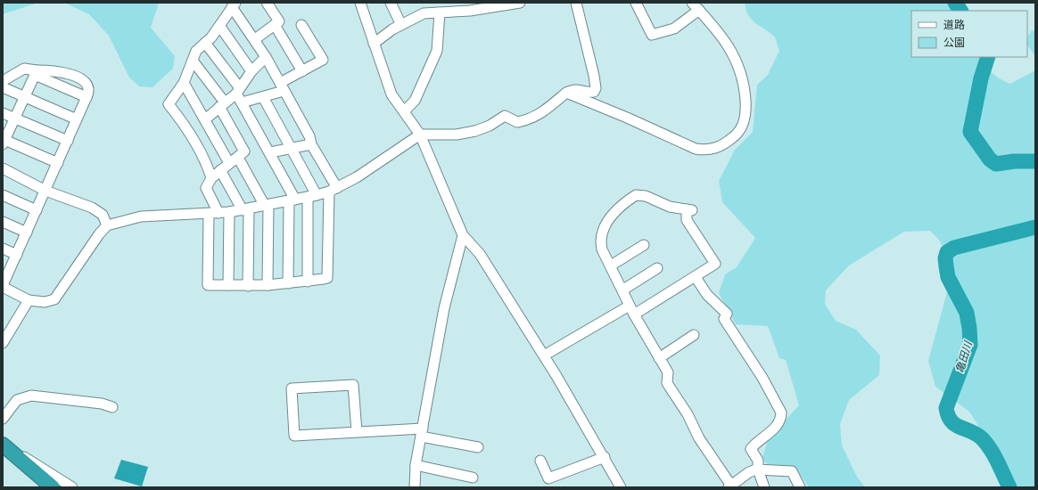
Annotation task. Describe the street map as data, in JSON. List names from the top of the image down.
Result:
{
  "water": ["亀田川"],
  "legend": ["道路", "公園"]
}
